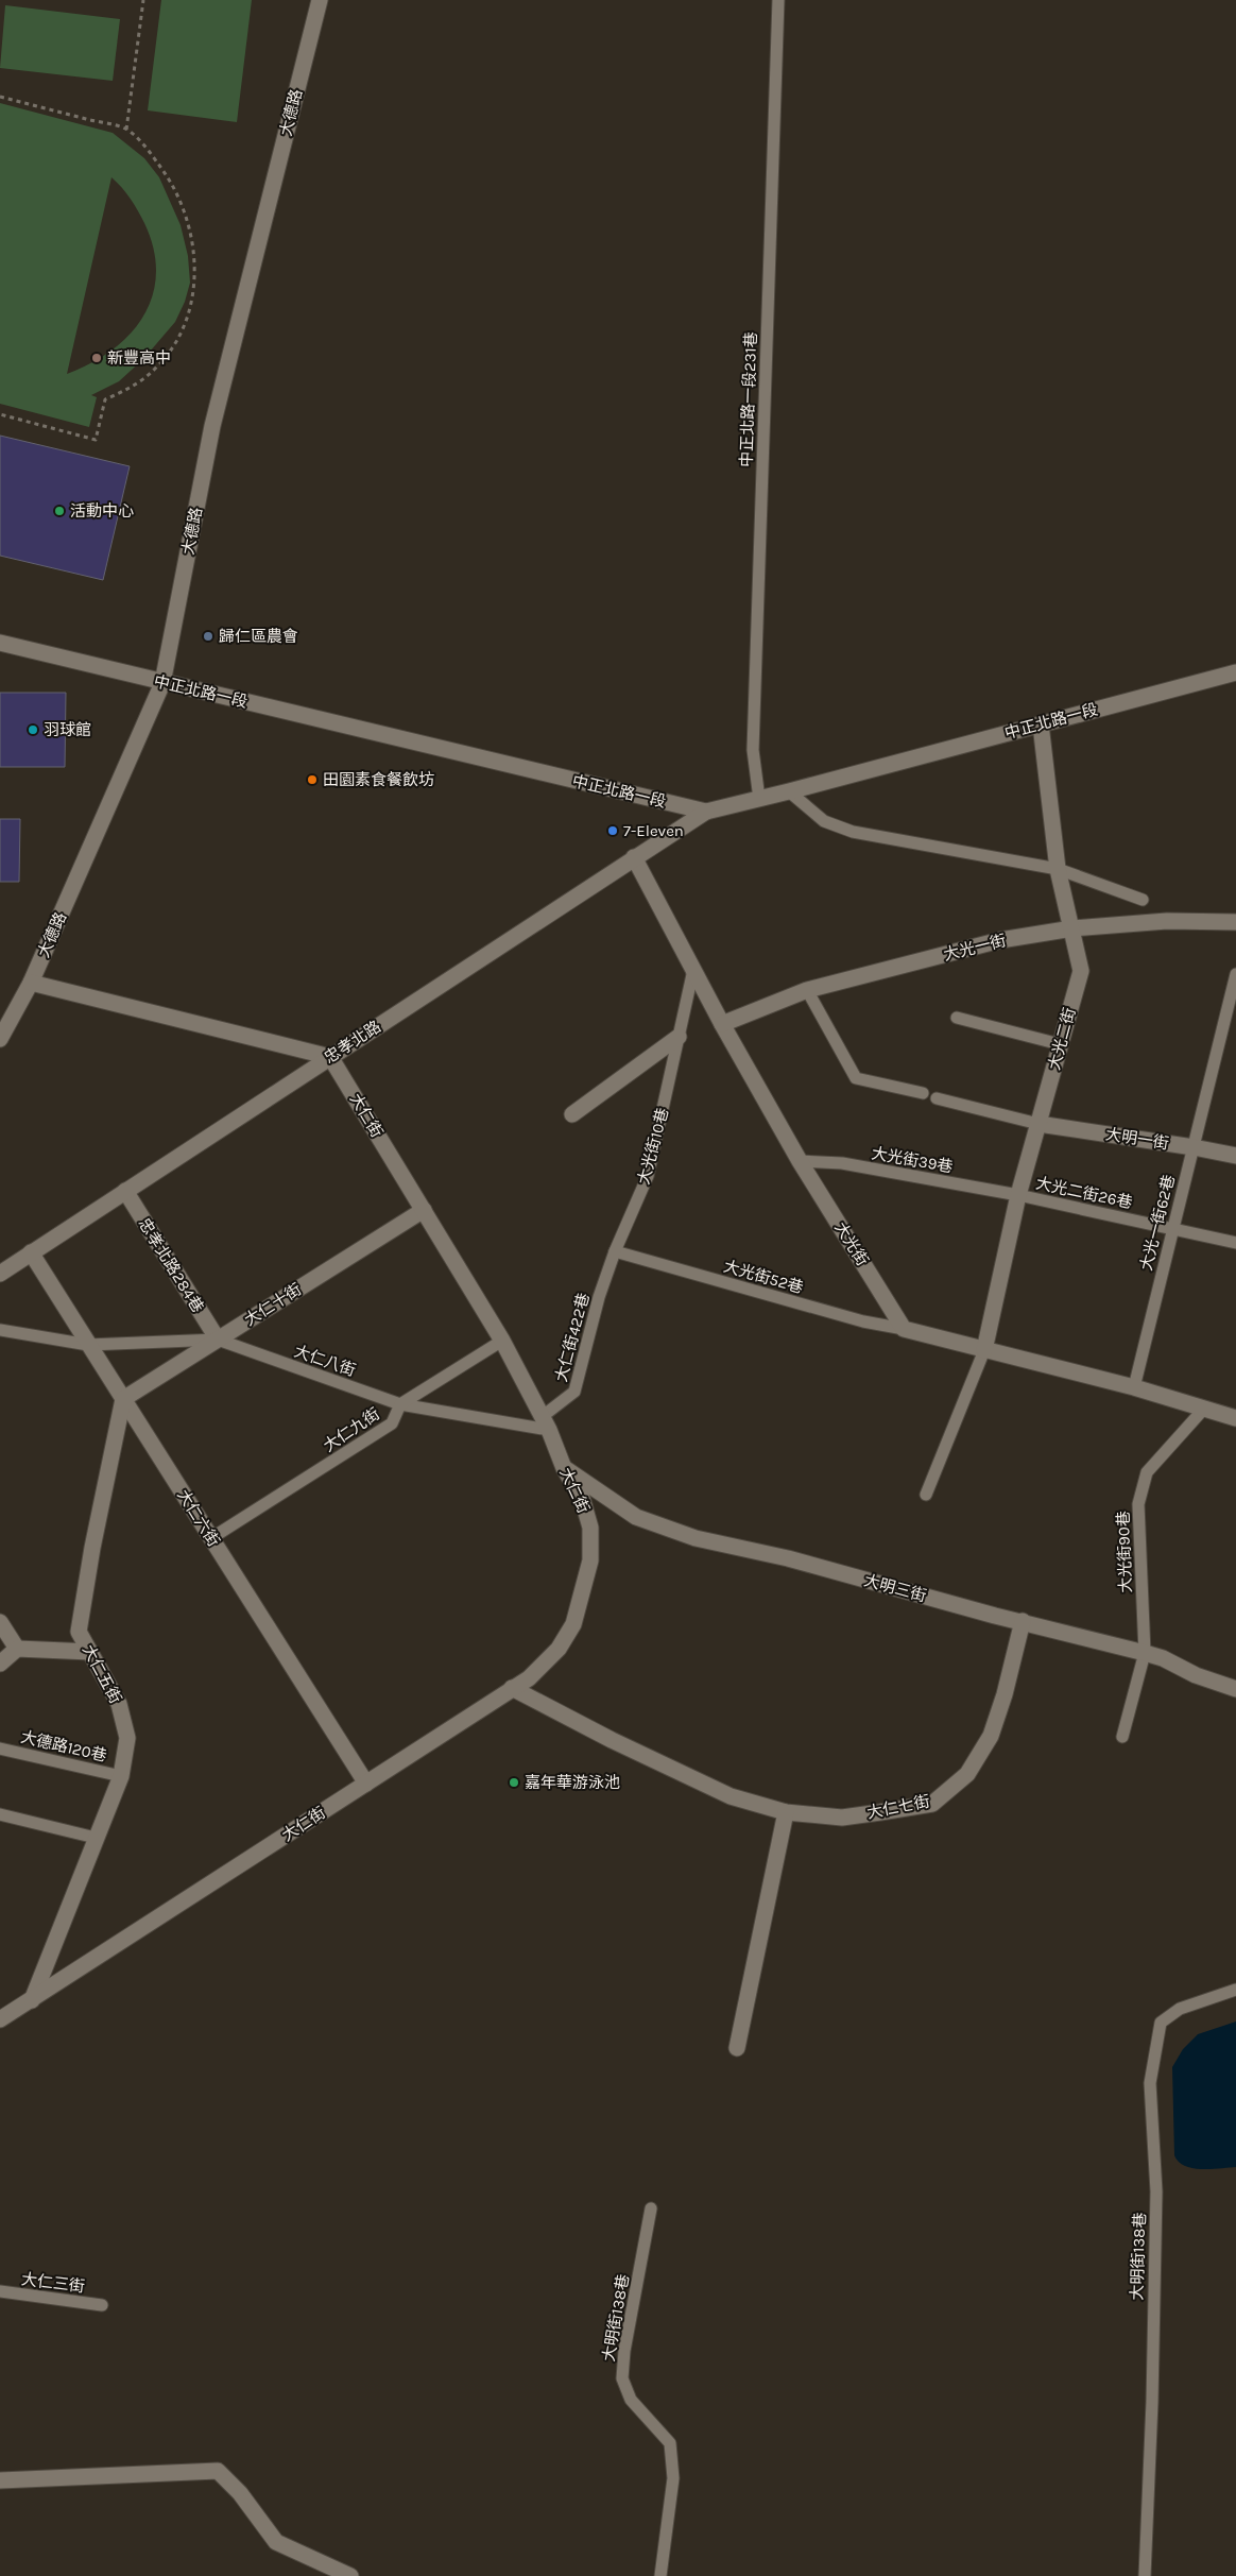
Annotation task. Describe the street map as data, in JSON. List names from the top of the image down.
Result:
{
  "streets": {
    "street": [
      "大德路",
      "中正北路一段",
      "大光一街",
      "大光二街",
      "忠孝北路",
      "大仁街",
      "大明一街",
      "大光街",
      "忠孝北路284巷",
      "大仁十街",
      "大仁六街",
      "大明三街",
      "大仁五街",
      "大仁七街"
    ],
    "lane": [
      "中正北路一段231巷",
      "大光街10巷",
      "大光街39巷",
      "大光二街26巷",
      "大光一街62巷",
      "大光街52巷",
      "大仁街422巷",
      "大仁八街",
      "大仁九街",
      "大光街90巷",
      "大德路120巷",
      "大明街138巷",
      "大仁三街"
    ]
  },
  "crossings": [
    ["大德路", "中正北路一段"],
    ["中正北路一段231巷", "中正北路一段"],
    ["中正北路一段", "大光二街"],
    ["中正北路一段", "忠孝北路"],
    ["大光一街", "大光二街"],
    ["大光一街", "大光街"],
    ["大光二街", "大明一街"],
    ["大光二街", "大光街39巷"],
    ["大光二街", "大光二街26巷"],
    ["忠孝北路", "大仁街"],
    ["忠孝北路", "大光街"],
    ["忠孝北路", "忠孝北路284巷"],
    ["忠孝北路", "大仁六街"],
    ["大仁街", "大仁十街"],
    ["大仁街", "大仁街422巷"],
    ["大仁街", "大仁八街"],
    ["大仁街", "大仁九街"],
    ["大仁街", "大仁六街"],
    ["大仁街", "大明三街"],
    ["大仁街", "大仁五街"],
    ["大仁街", "大仁七街"],
    ["大明一街", "大光一街62巷"],
    ["大光街10巷", "大光街"],
    ["大光街10巷", "大光街52巷"],
    ["大光街10巷", "大仁街422巷"],
    ["大光街39巷", "大光二街26巷"],
    ["大光街39巷", "大光街"],
    ["大光二街26巷", "大光一街62巷"],
    ["大光街", "大光街52巷"],
    ["忠孝北路284巷", "大仁十街"],
    ["忠孝北路284巷", "大仁八街"],
    ["大光街52巷", "大仁街422巷"],
    ["大仁十街", "大仁八街"],
    ["大仁十街", "大仁六街"],
    ["大仁十街", "大仁五街"],
    ["大仁街422巷", "大仁八街"],
    ["大仁八街", "大仁九街"],
    ["大仁八街", "大仁六街"],
    ["大仁九街", "大仁六街"],
    ["大仁六街", "大仁五街"],
    ["大光街90巷", "大明三街"],
    ["大明三街", "大仁七街"],
    ["大仁五街", "大德路120巷"]
  ],
  "places": [
    "新豐高中",
    "活動中心",
    "歸仁區農會",
    "羽球館",
    "田園素食餐飲坊",
    "7-Eleven",
    "嘉年華游泳池"
  ]
}
